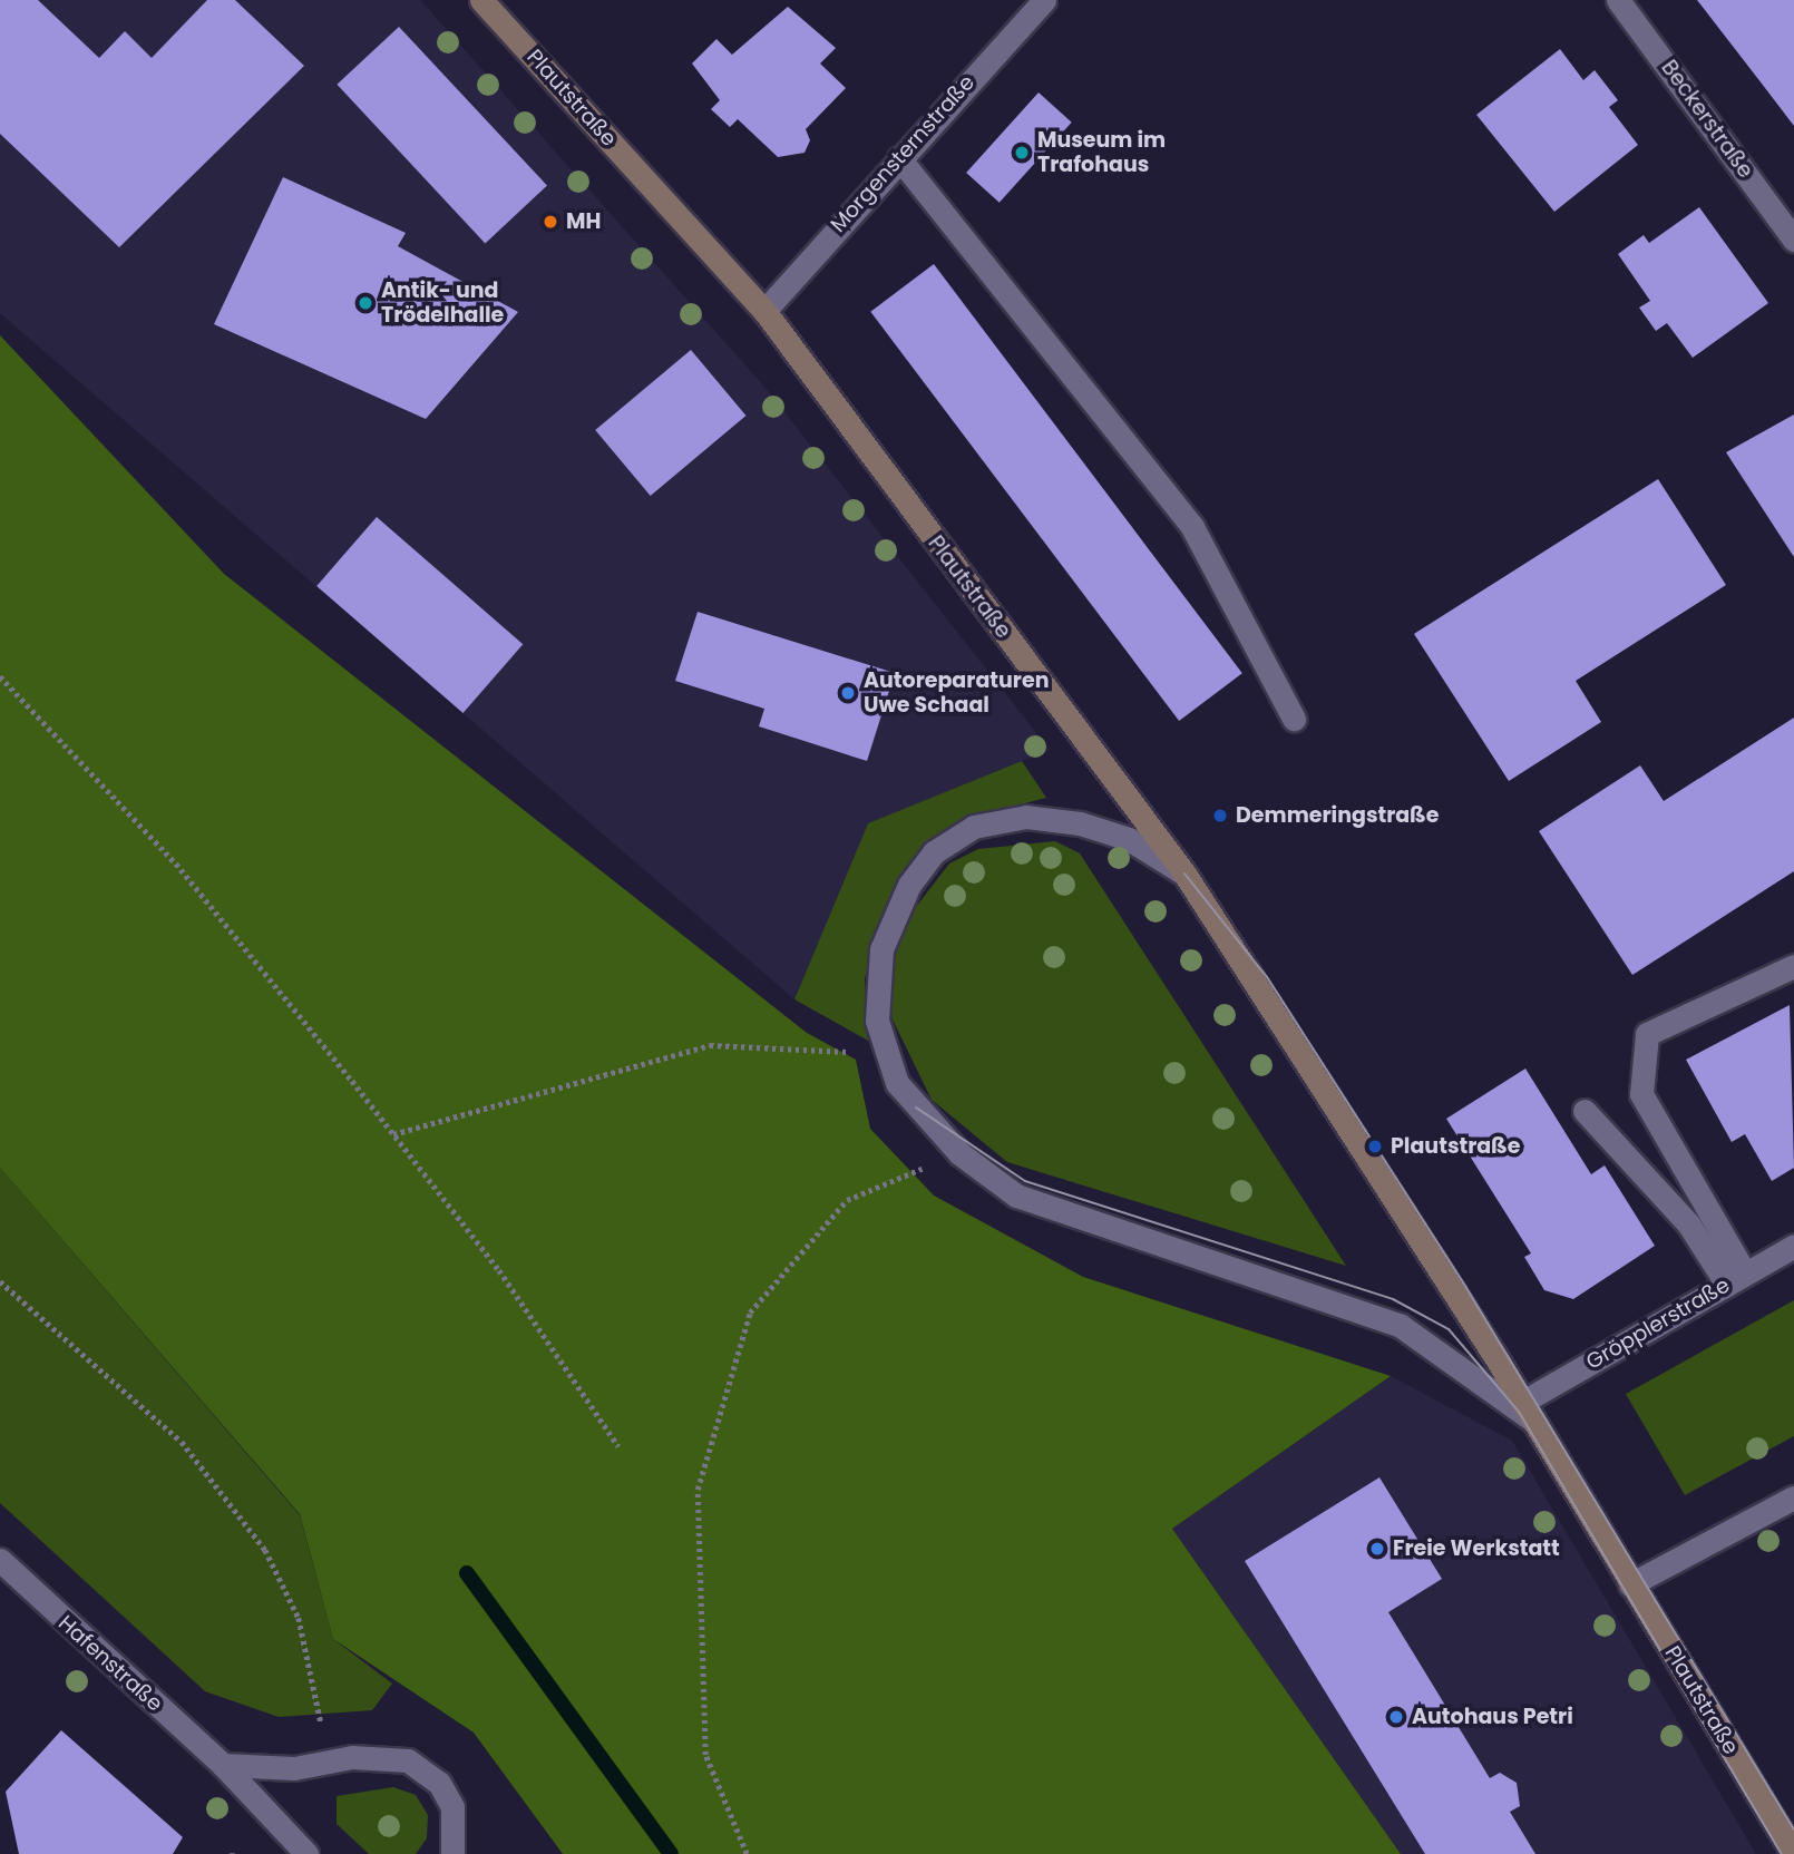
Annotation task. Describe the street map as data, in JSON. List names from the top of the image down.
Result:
{
  "streets": {
    "main road": ["Plautstraße"],
    "street": [
      "Beckerstraße",
      "Morgensternstraße",
      "Gröpplerstraße",
      "Hafenstraße"
    ]
  },
  "crossings": [
    ["Plautstraße", "Morgensternstraße"],
    ["Plautstraße", "Gröpplerstraße"]
  ],
  "places": [
    "Museum im Trafohaus",
    "MH",
    "Antik- und Trödelhalle",
    "Autoreparaturen Uwe Schaal",
    "Demmeringstraße",
    "Plautstraße",
    "Freie Werkstatt",
    "Autohaus Petri"
  ]
}
